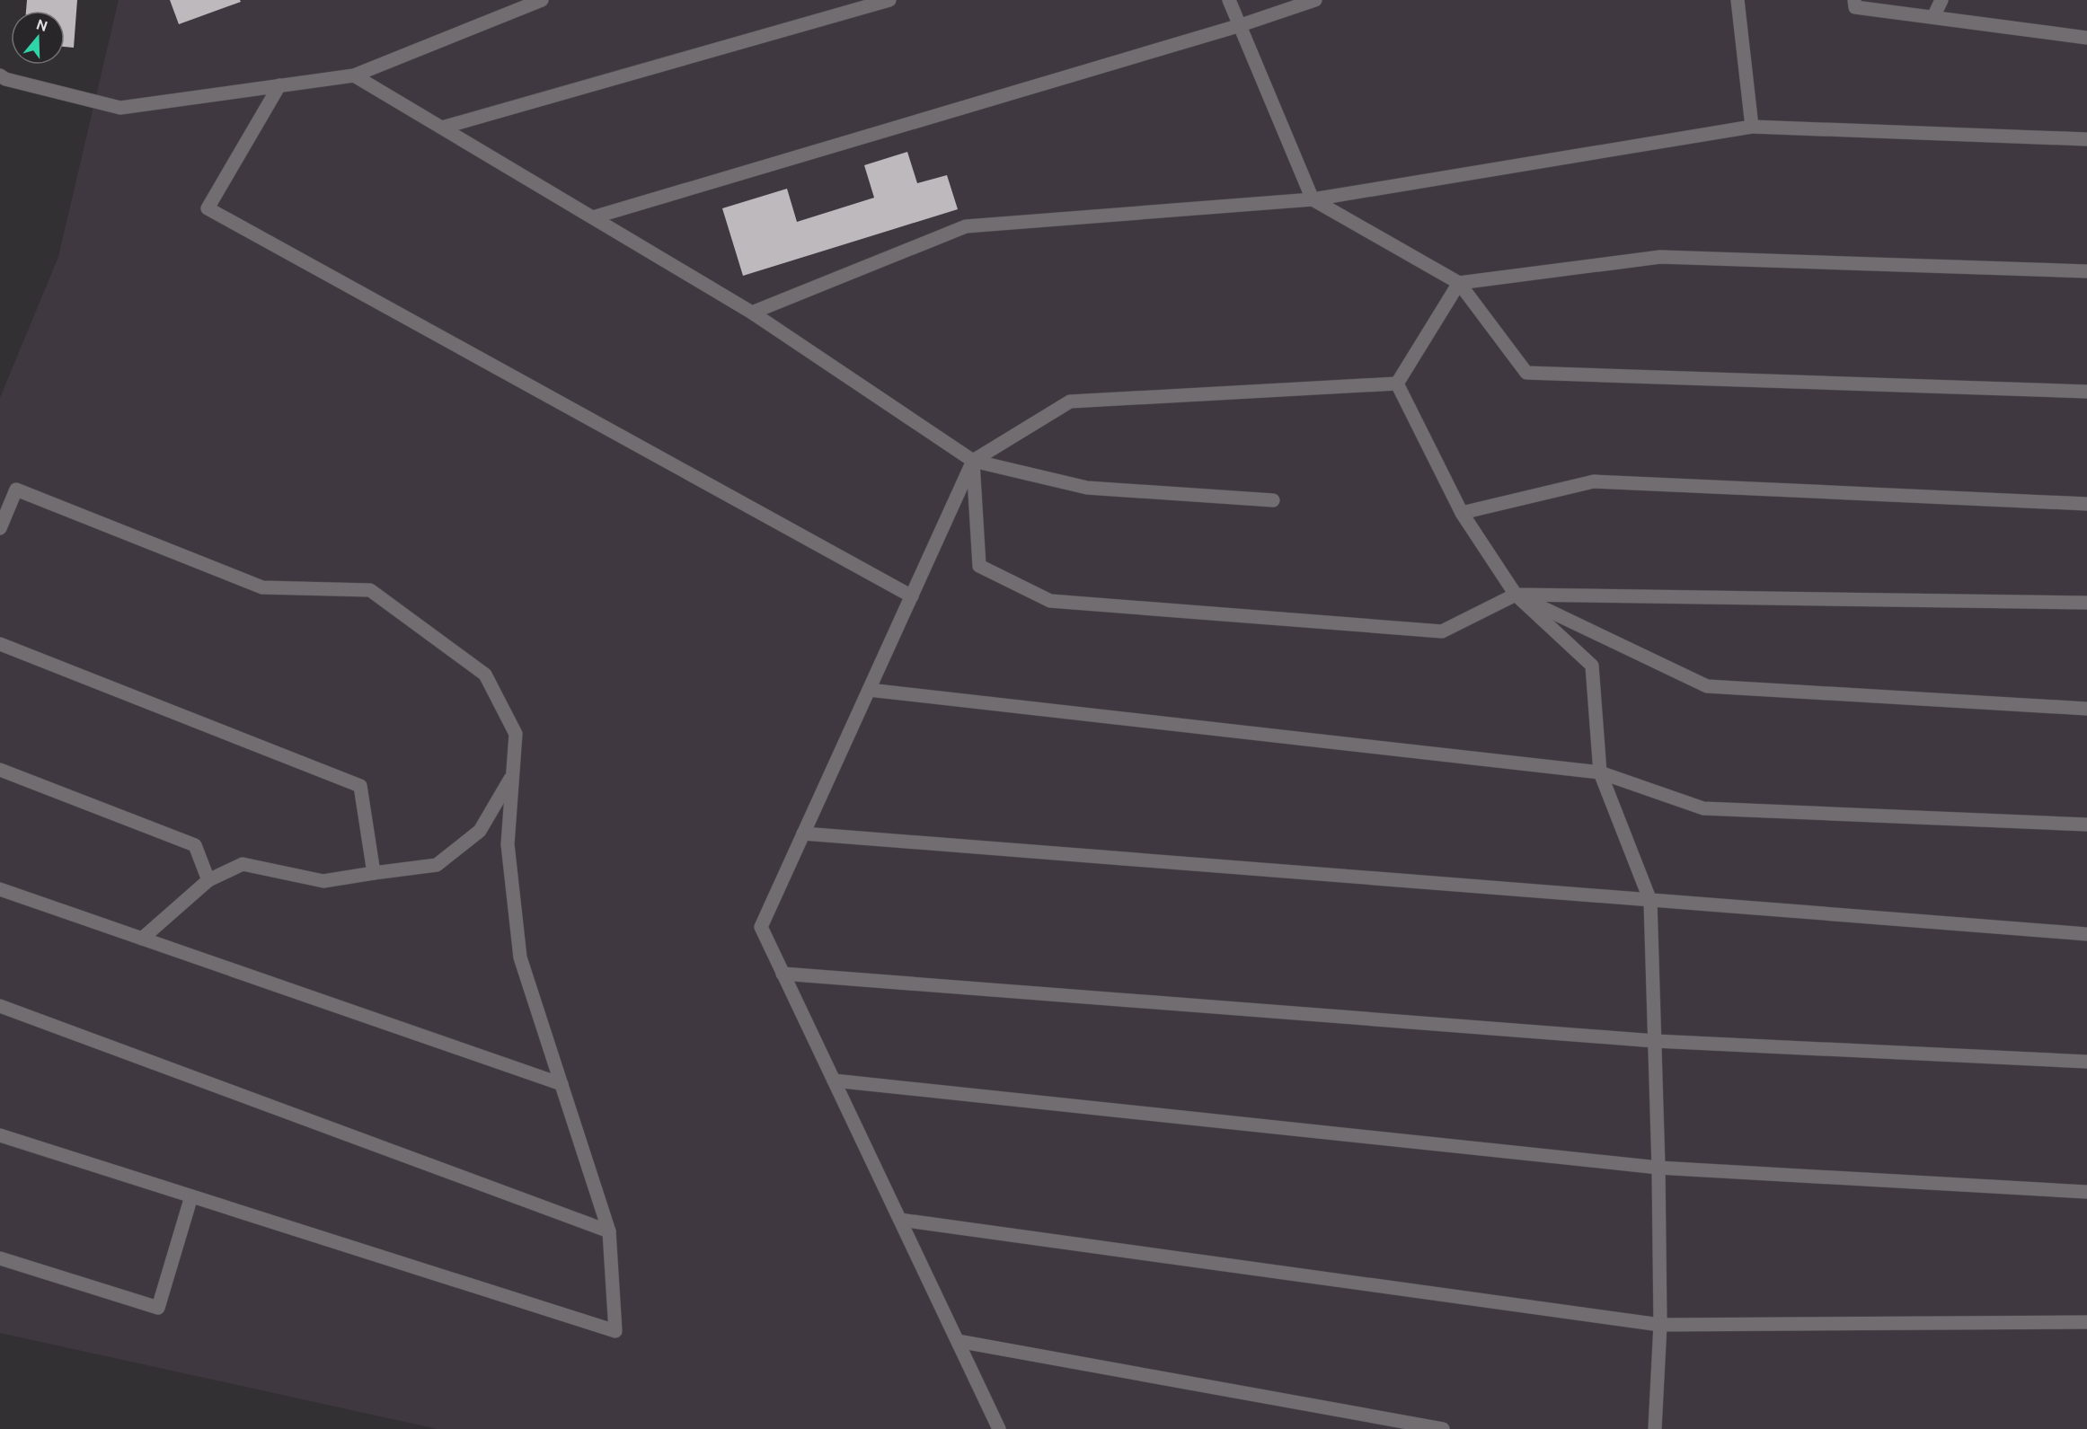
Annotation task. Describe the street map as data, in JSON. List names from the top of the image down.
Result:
{
  "north": "top"
}
